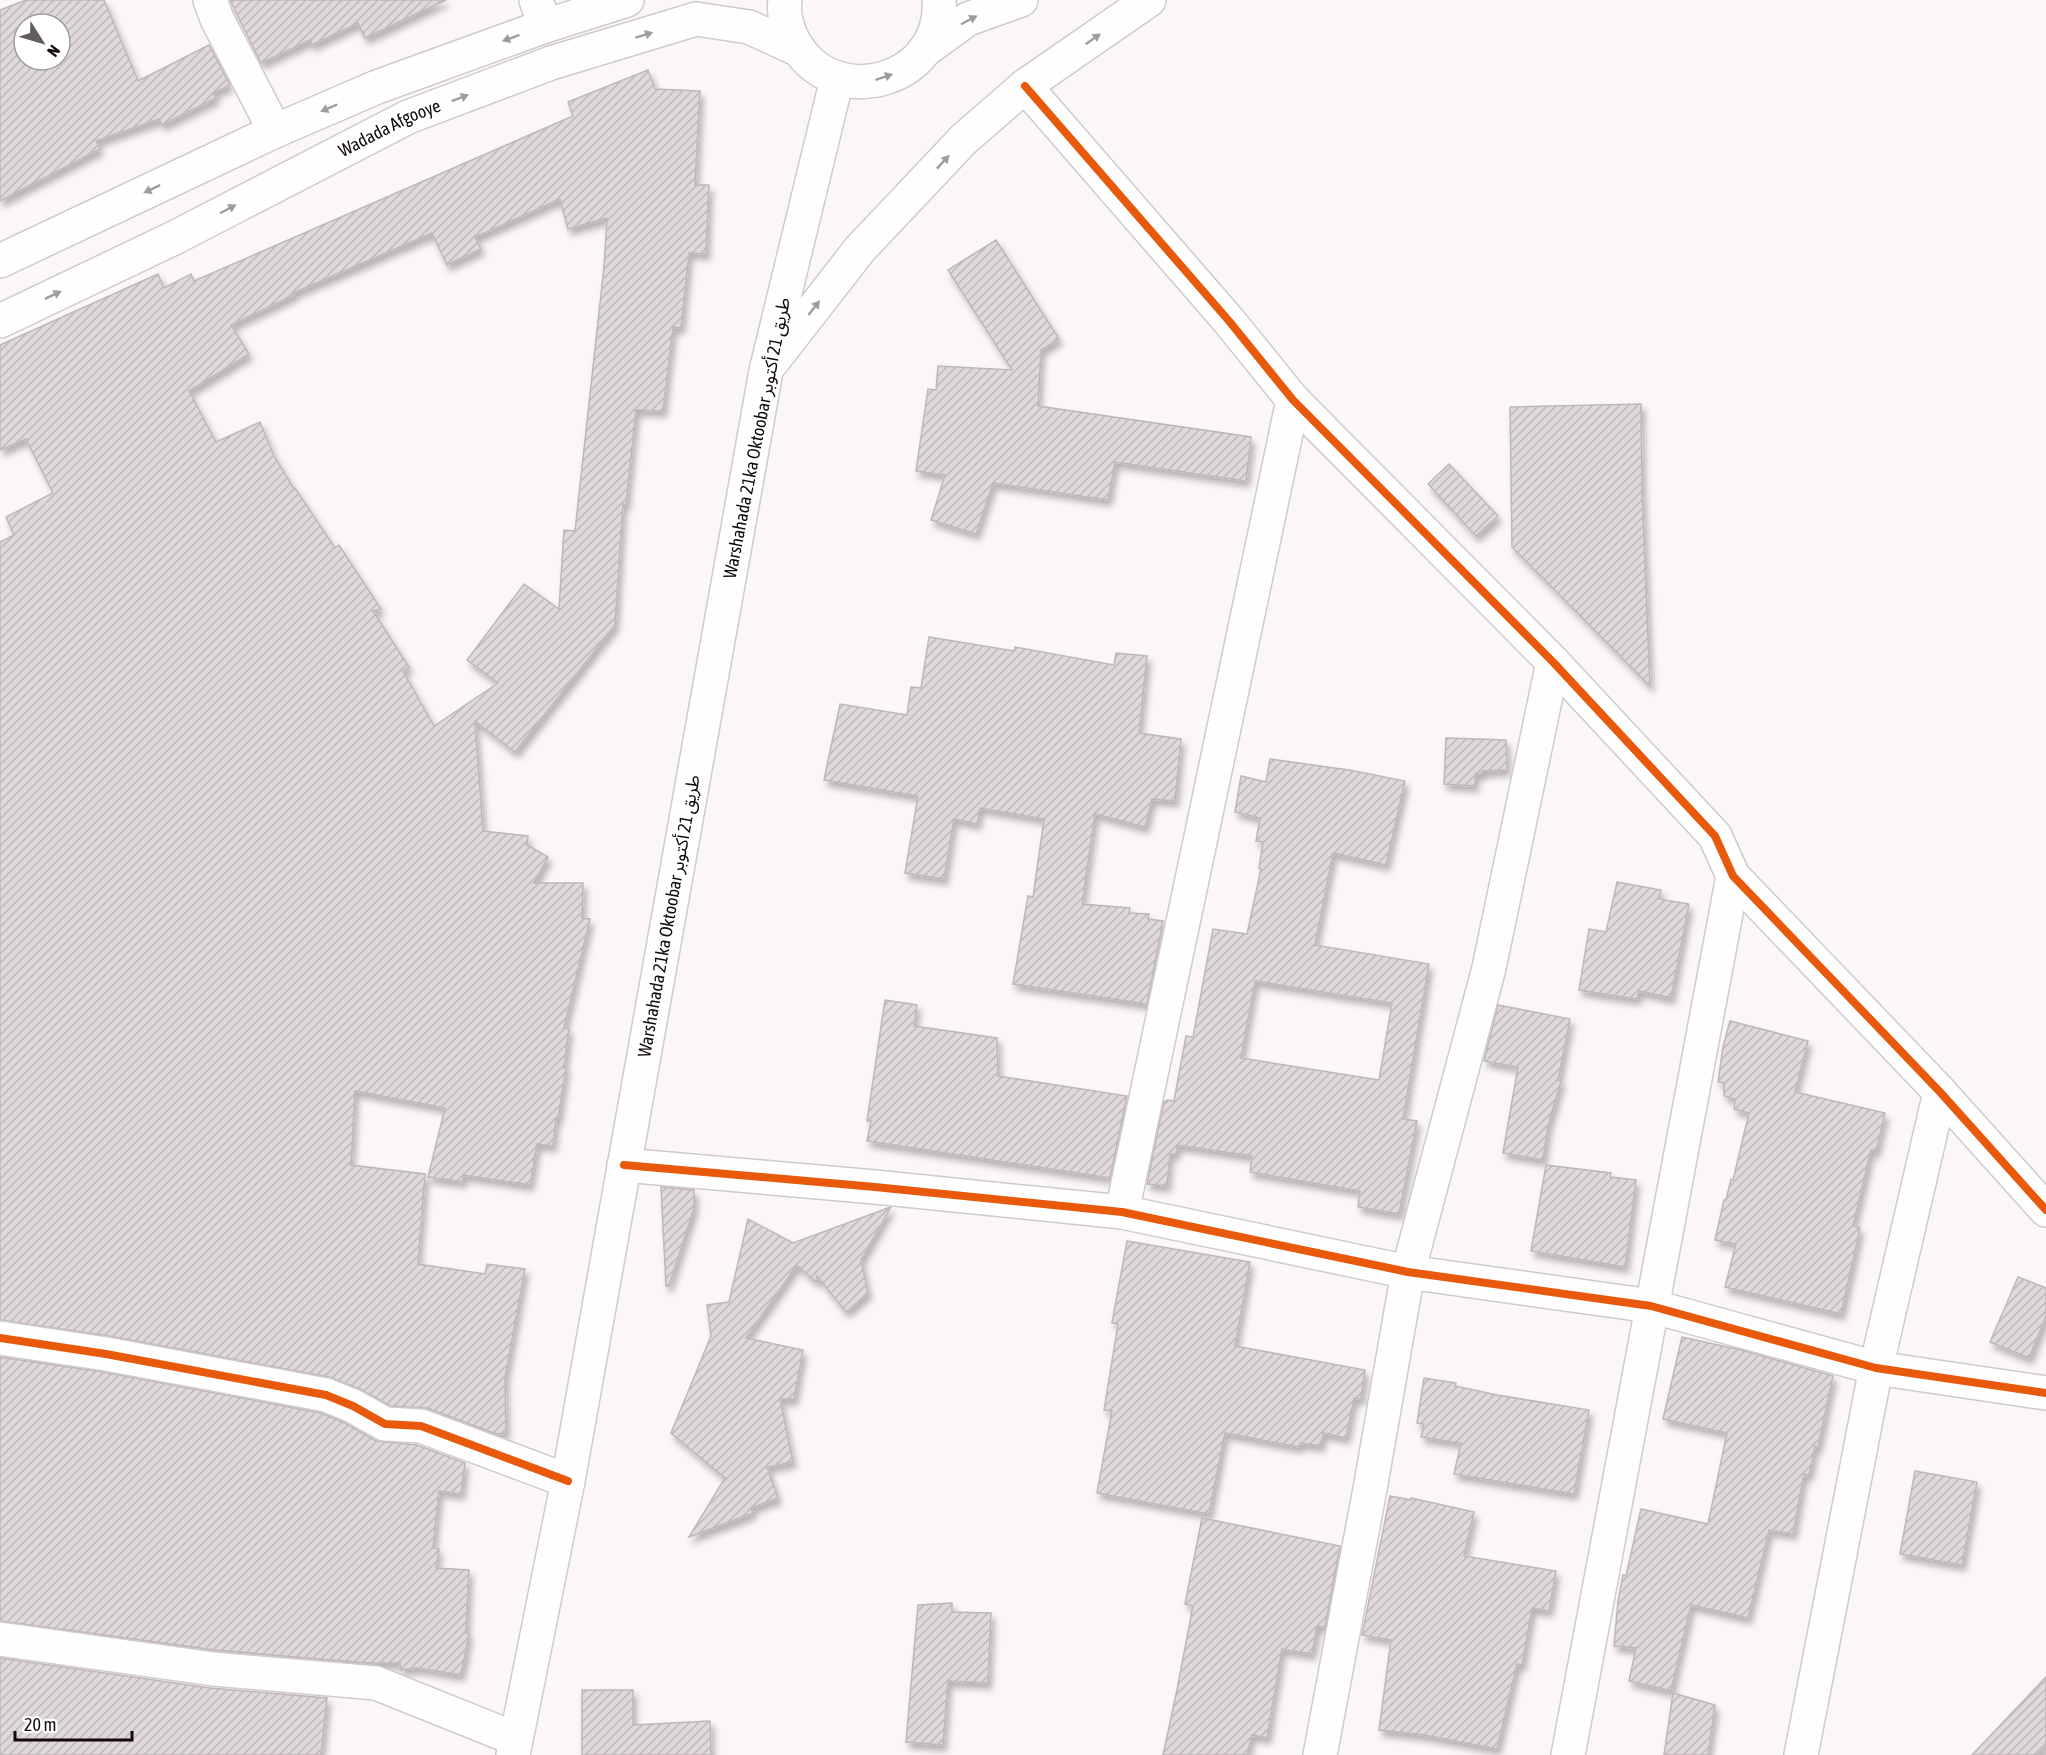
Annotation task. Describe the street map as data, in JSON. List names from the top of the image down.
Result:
{
  "streets": {
    "main road": ["Wadada Afgooye", "Warshahada 21ka Oktoobar طريق 21 أكتوبر"]
  },
  "scale_bar": "20 m",
  "north": "bottom right"
}
